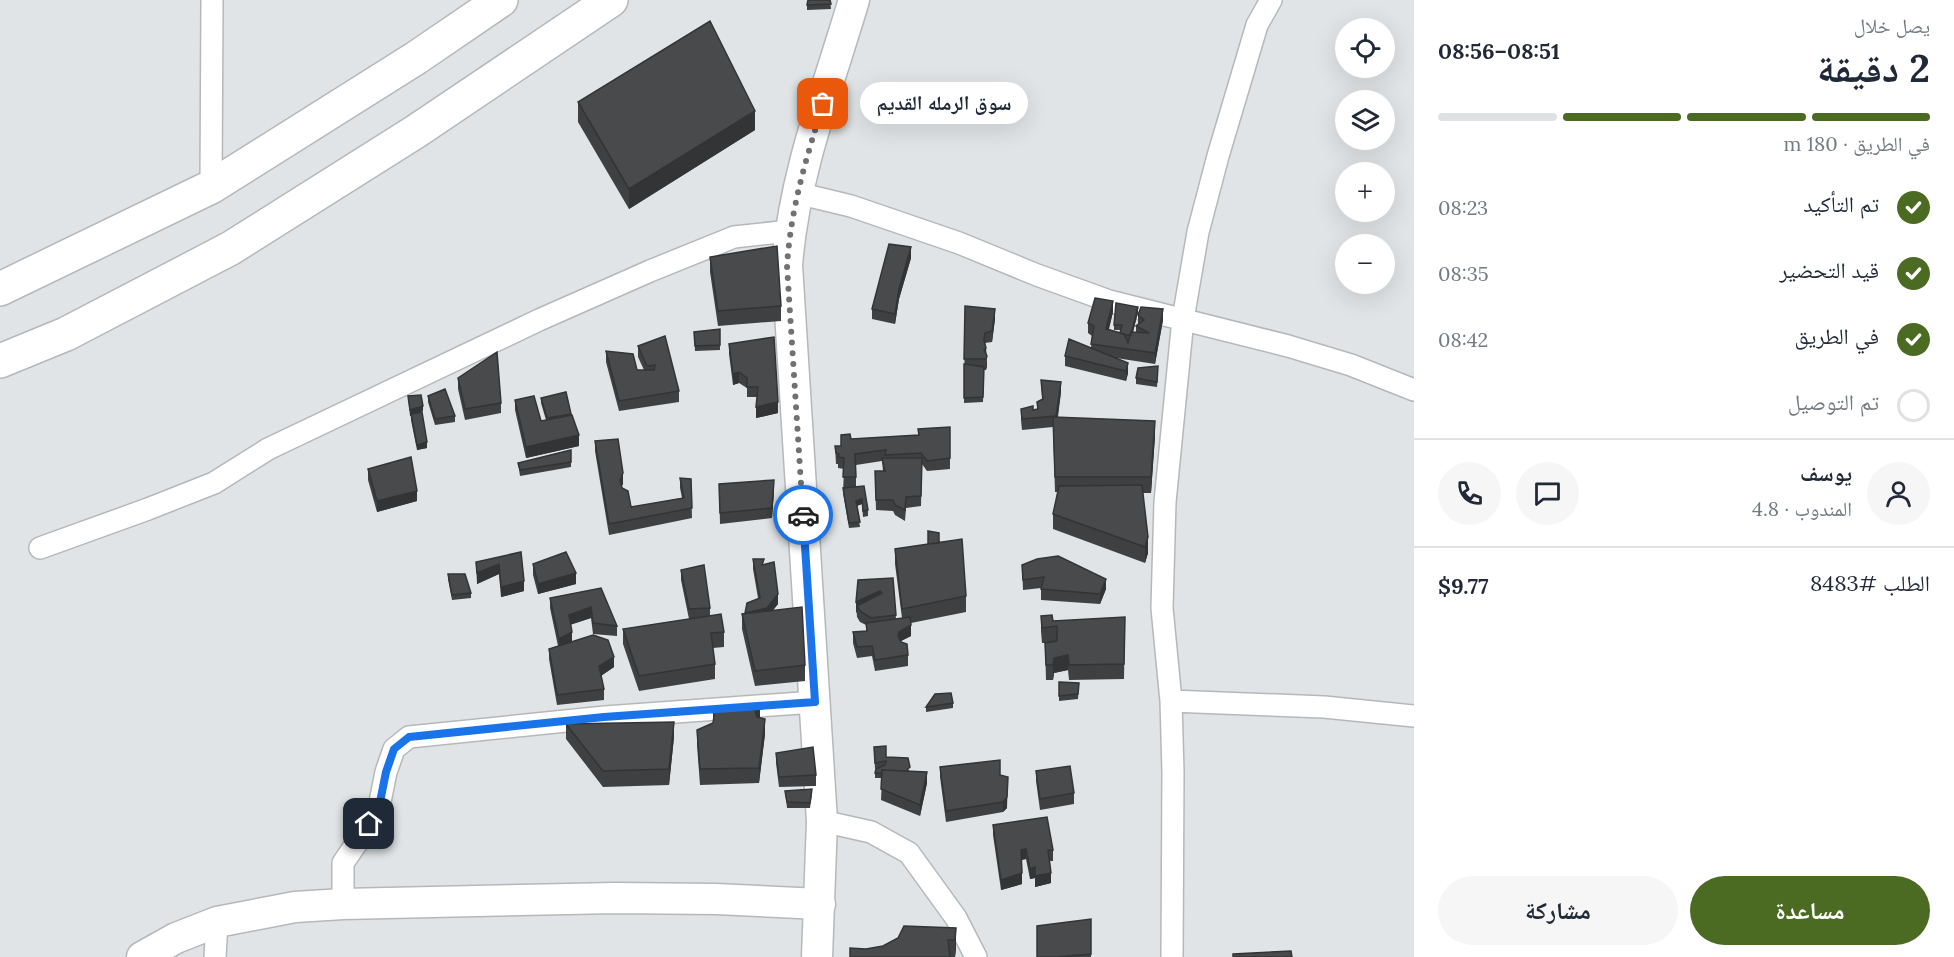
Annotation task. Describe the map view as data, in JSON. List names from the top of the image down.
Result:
{
  "places": ["سوق الرمله القديم"],
  "page": {
    "heading": ["2 دقيقة", "يصل خلال", "08:51–08:56"],
    "panel": [
      "يوسف",
      "المندوب · 4.8",
      "الطلب #8483",
      "$9.77"
    ],
    "map_buttons": ["+", "−"],
    "bubble": "سوق الرمله القديم",
    "bar": "في الطريق · 180 m",
    "list": [
      ["تم التأكيد", "08:23"],
      ["قيد التحضير", "08:35"],
      ["في الطريق", "08:42"],
      "تم التوصيل"
    ],
    "buttons": ["مساعدة", "مشاركة"]
  }
}
